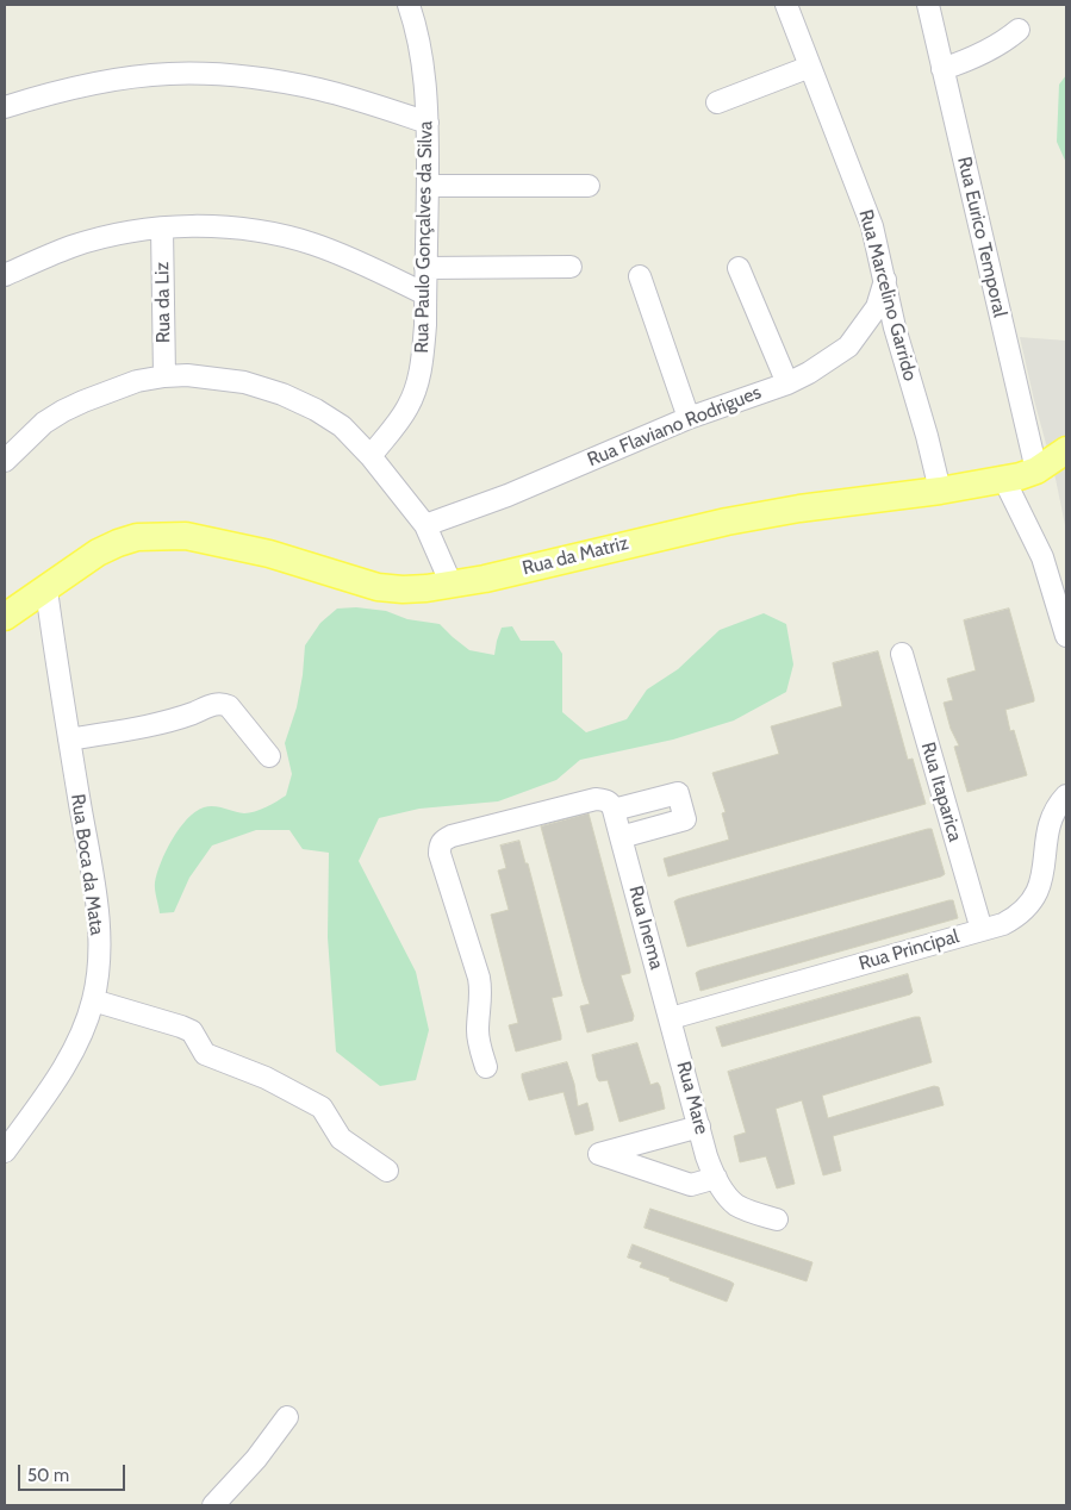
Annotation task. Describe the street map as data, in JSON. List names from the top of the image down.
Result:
{
  "streets": {
    "main road": ["Rua da Matriz"],
    "street": [
      "Rua Paulo Gonçalves da Silva",
      "Rua Eurico Temporal",
      "Rua Marcelino Garrido",
      "Rua da Liz",
      "Rua Flaviano Rodrigues",
      "Rua Itaparica",
      "Rua Boca da Mata",
      "Rua Inema",
      "Rua Principal",
      "Rua Mare"
    ]
  },
  "crossings": [
    ["Rua Eurico Temporal", "Rua da Matriz"],
    ["Rua Marcelino Garrido", "Rua Flaviano Rodrigues"],
    ["Rua Marcelino Garrido", "Rua da Matriz"],
    ["Rua da Matriz", "Rua Boca da Mata"],
    ["Rua Itaparica", "Rua Principal"],
    ["Rua Inema", "Rua Principal"],
    ["Rua Inema", "Rua Mare"],
    ["Rua Principal", "Rua Mare"]
  ],
  "scale_bar": "50 m"
}
